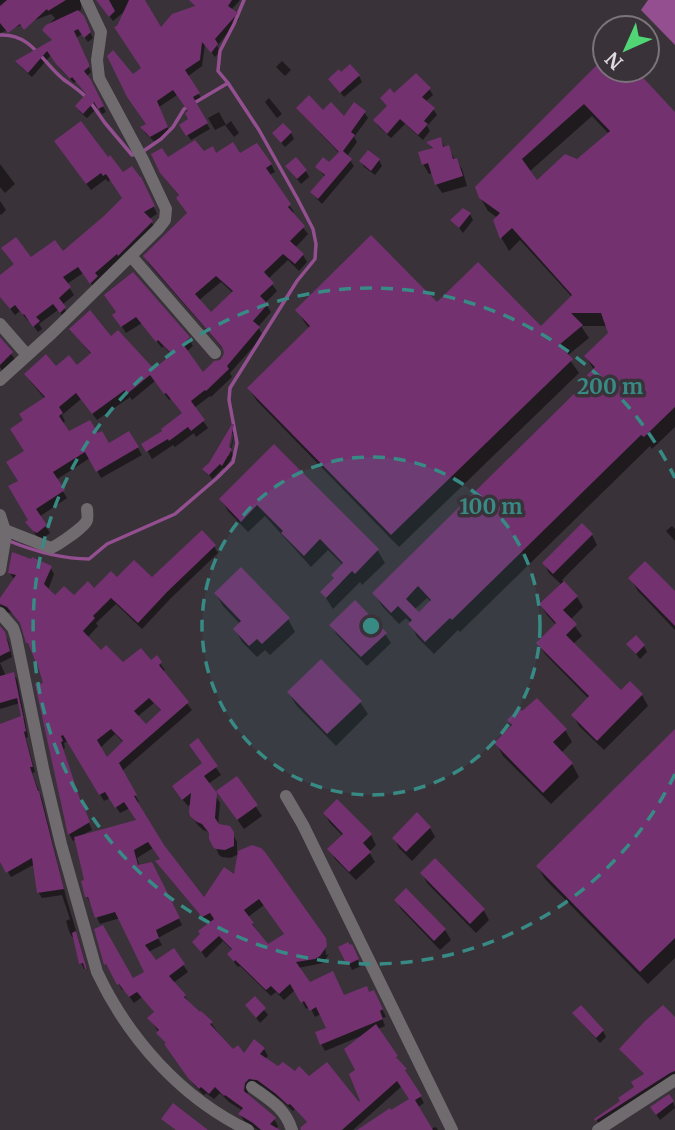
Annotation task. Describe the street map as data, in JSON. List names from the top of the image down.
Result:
{
  "north": "bottom left",
  "rings": ["200 m", "100 m"]
}
